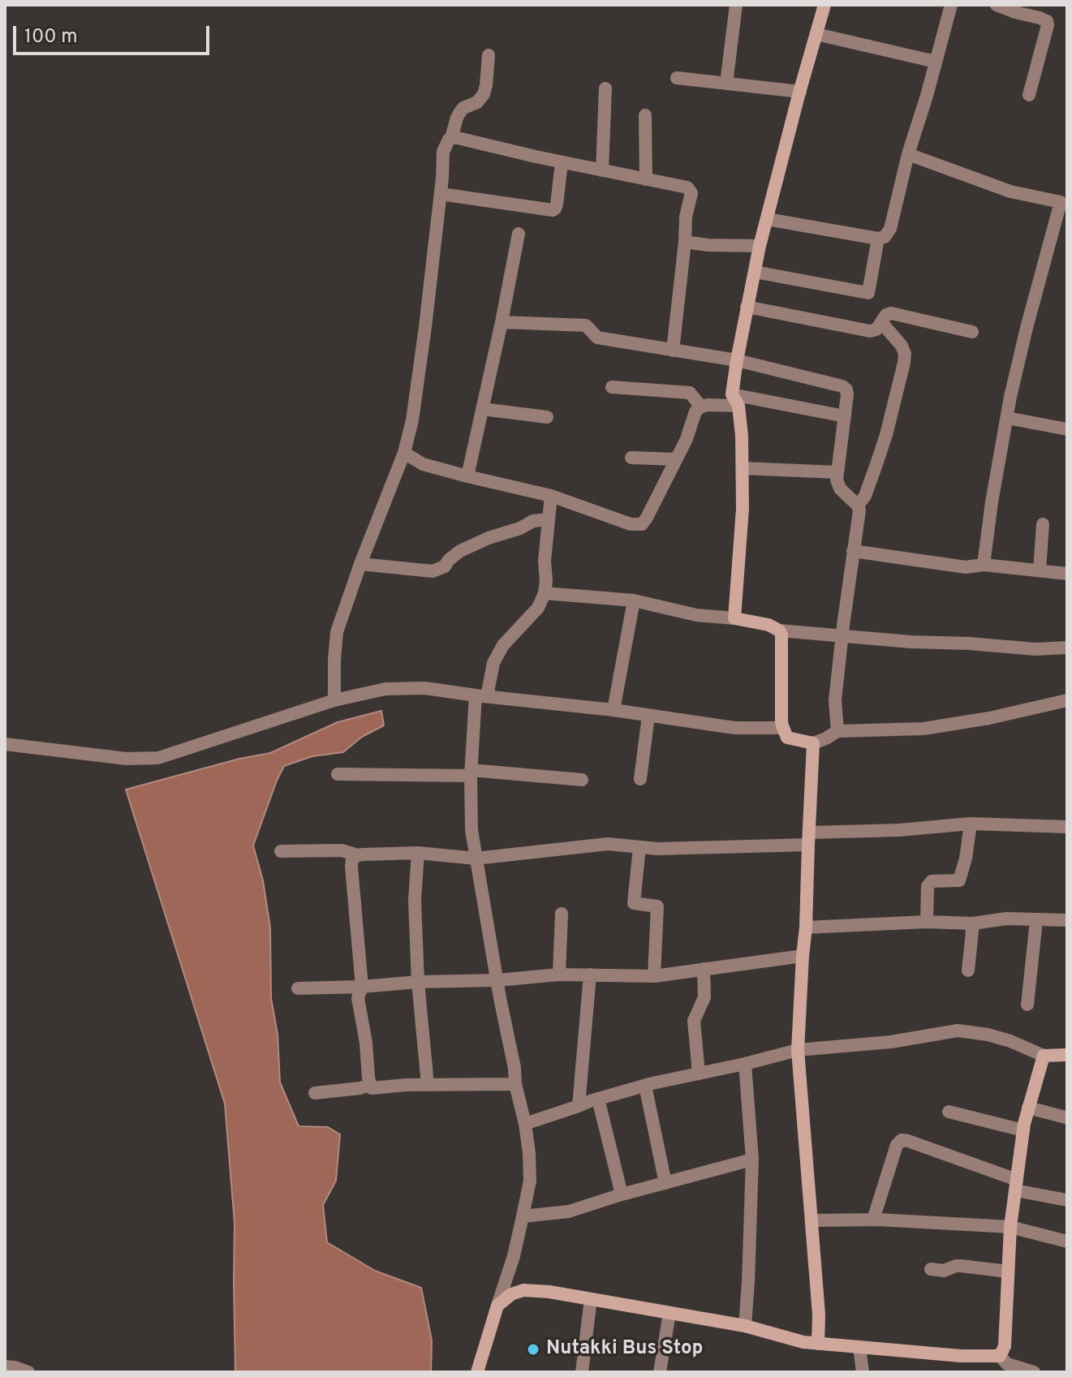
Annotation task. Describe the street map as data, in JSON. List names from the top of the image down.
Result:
{
  "places": ["Nutakki Bus Stop"],
  "scale_bar": "100 m"
}
